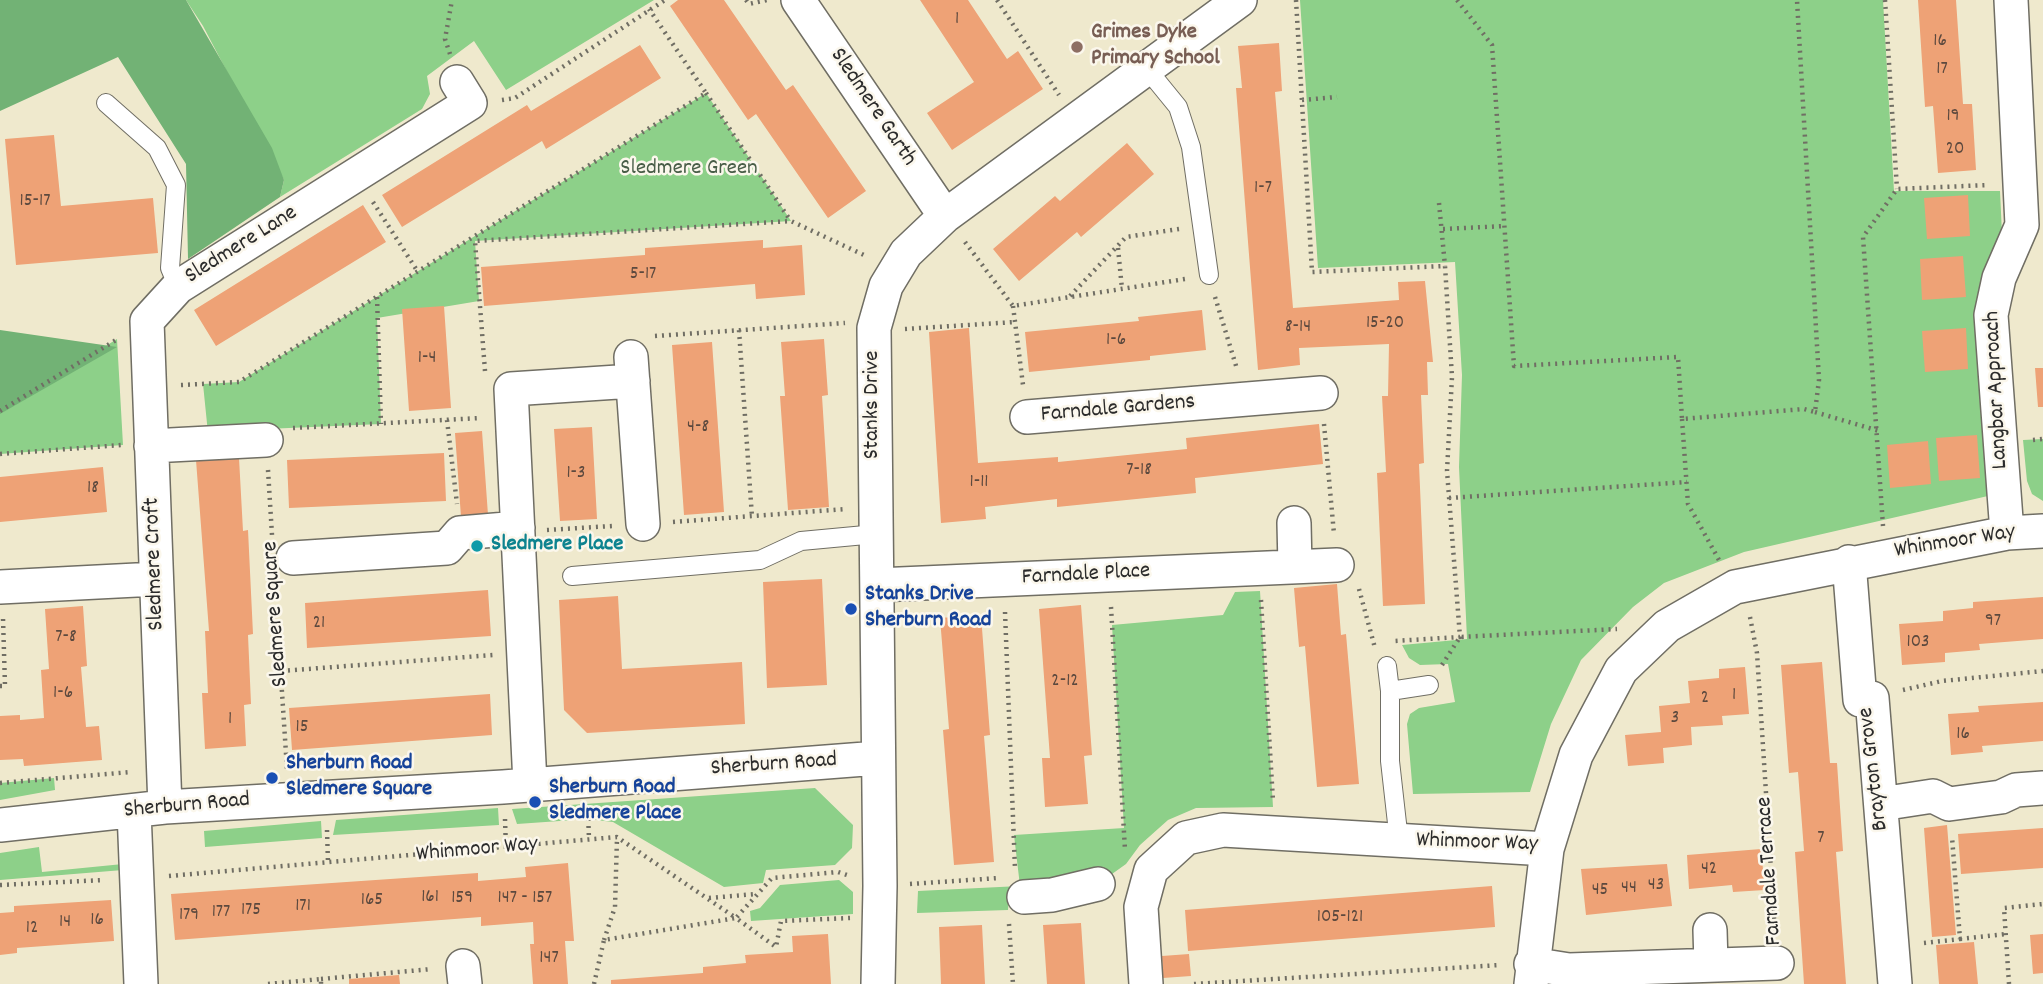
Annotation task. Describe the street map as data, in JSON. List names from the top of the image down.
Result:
{
  "streets": {
    "street": [
      "Sledmere Garth",
      "Sledmere Lane",
      "Langbar Approach",
      "Stanks Drive",
      "Farndale Gardens",
      "Whinmoor Way",
      "Sledmere Croft",
      "Farndale Place",
      "Sledmere Square",
      "Sherburn Road",
      "Brayton Grove",
      "Farndale Terrace"
    ]
  },
  "crossings": [
    ["Sledmere Garth", "Stanks Drive"],
    ["Sledmere Lane", "Sledmere Croft"],
    ["Langbar Approach", "Whinmoor Way"],
    ["Stanks Drive", "Farndale Place"],
    ["Stanks Drive", "Sherburn Road"],
    ["Whinmoor Way", "Sledmere Croft"],
    ["Whinmoor Way", "Brayton Grove"],
    ["Whinmoor Way", "Farndale Terrace"],
    ["Sledmere Croft", "Sherburn Road"],
    ["Sledmere Square", "Sherburn Road"]
  ],
  "parks": ["Sledmere Green"],
  "places": [
    "Grimes Dyke Primary School",
    "Sledmere Place",
    "Stanks Drive Sherburn Road",
    "Sherburn Road Sledmere Square",
    "Sherburn Road Sledmere Place"
  ],
  "house_numbers": [
    "1",
    "16",
    "17",
    "19",
    "20",
    "1-7",
    "15-17",
    "5-17",
    "15-20",
    "8-14",
    "1-6",
    "1-4",
    "4-8",
    "7-18",
    "1-3",
    "1-11",
    "18",
    "97",
    "21",
    "7-8",
    "103",
    "2-12",
    "1-6",
    "1",
    "2",
    "3",
    "1",
    "15",
    "16",
    "7",
    "42",
    "43",
    "44",
    "45",
    "161",
    "159",
    "147 - 157",
    "165",
    "171",
    "175",
    "177",
    "179",
    "105-121",
    "16",
    "14",
    "12",
    "147"
  ]
}
